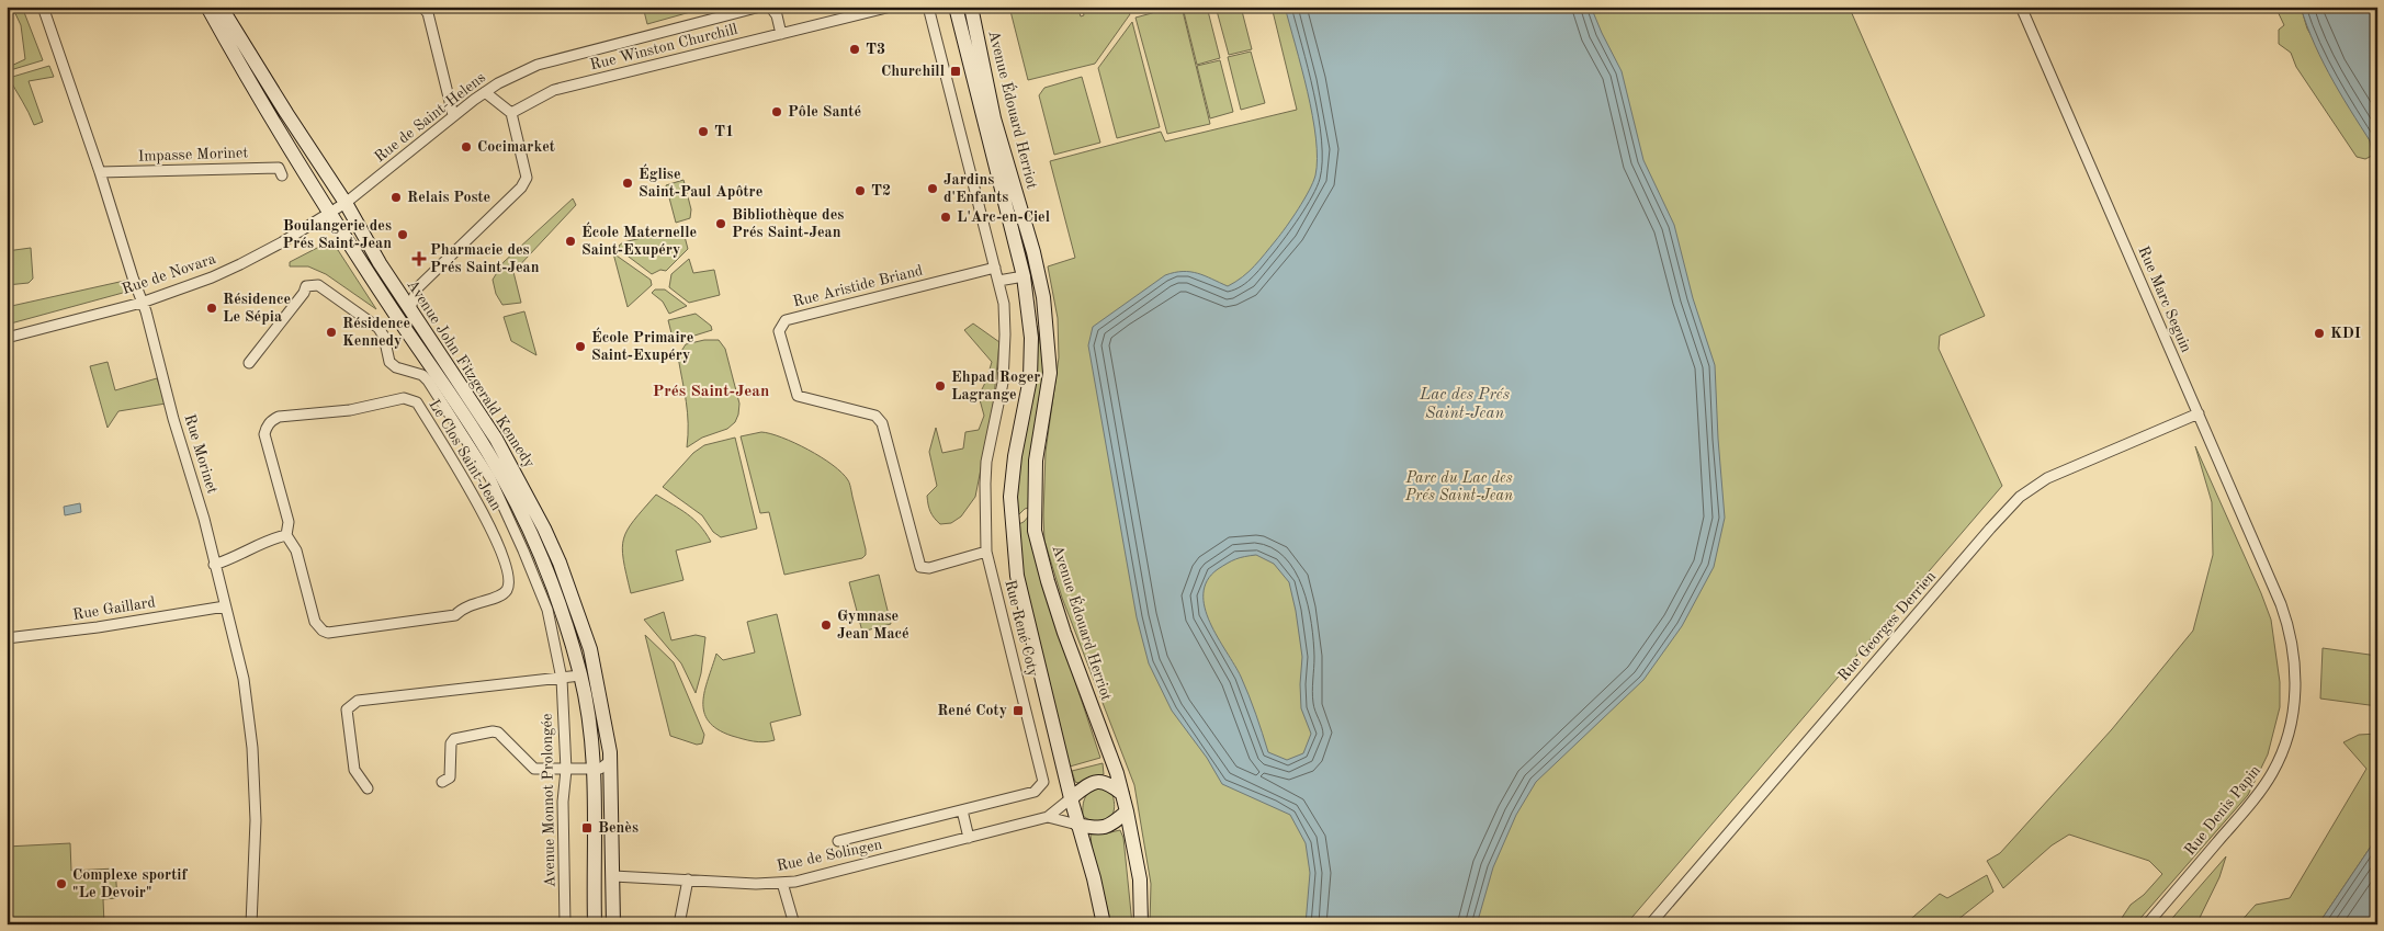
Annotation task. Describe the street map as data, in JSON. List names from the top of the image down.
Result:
{
  "streets": {
    "main road": ["Avenue Édouard Herriot", "Avenue John Fitzgerald Kennedy"],
    "street": [
      "Rue Winston Churchill",
      "Rue de Saint-Helens",
      "Impasse Morinet",
      "Rue de Novara",
      "Rue Aristide Briand",
      "Rue Marc Seguin",
      "Rue Morinet",
      "Le Clos Saint-Jean",
      "Rue Gaillard",
      "Rue Georges Derrien",
      "Rue René Coty",
      "Avenue Monnot Prolongée",
      "Rue Denis Papin",
      "Rue de Solingen"
    ]
  },
  "crossings": [
    ["Avenue Édouard Herriot", "Rue de Solingen"],
    ["Rue de Saint-Helens", "Rue de Novara"],
    ["Rue de Saint-Helens", "Avenue John Fitzgerald Kennedy"],
    ["Impasse Morinet", "Rue Morinet"],
    ["Rue de Novara", "Avenue John Fitzgerald Kennedy"],
    ["Rue de Novara", "Rue Morinet"],
    ["Rue Aristide Briand", "Rue René Coty"],
    ["Rue Marc Seguin", "Rue Georges Derrien"],
    ["Rue Marc Seguin", "Rue Denis Papin"],
    ["Avenue John Fitzgerald Kennedy", "Rue de Solingen"],
    ["Rue Morinet", "Rue Gaillard"]
  ],
  "districts": ["Prés Saint-Jean"],
  "water": ["Lac des Prés Saint-Jean"],
  "parks": ["Parc du Lac des Prés Saint-Jean"],
  "places": {
    "other": [
      "T3",
      "Pôle Santé",
      "T1",
      "Cocimarket",
      "Église Saint-Paul Apôtre",
      "Jardins d'Enfants",
      "T2",
      "Relais Poste",
      "L'Arc-en-Ciel",
      "Bibliothèque des Prés Saint-Jean",
      "Boulangerie des Prés Saint-Jean",
      "École Maternelle Saint-Exupéry",
      "Résidence Le Sépia",
      "Résidence Kennedy",
      "KDI",
      "École Primaire Saint-Exupéry",
      "Ehpad Roger Lagrange",
      "Gymnase Jean Macé",
      "Complexe sportif \"Le Devoir\""
    ],
    "transit": ["Churchill", "René Coty", "Benès"],
    "health": ["Pharmacie des Prés Saint-Jean"]
  }
}
